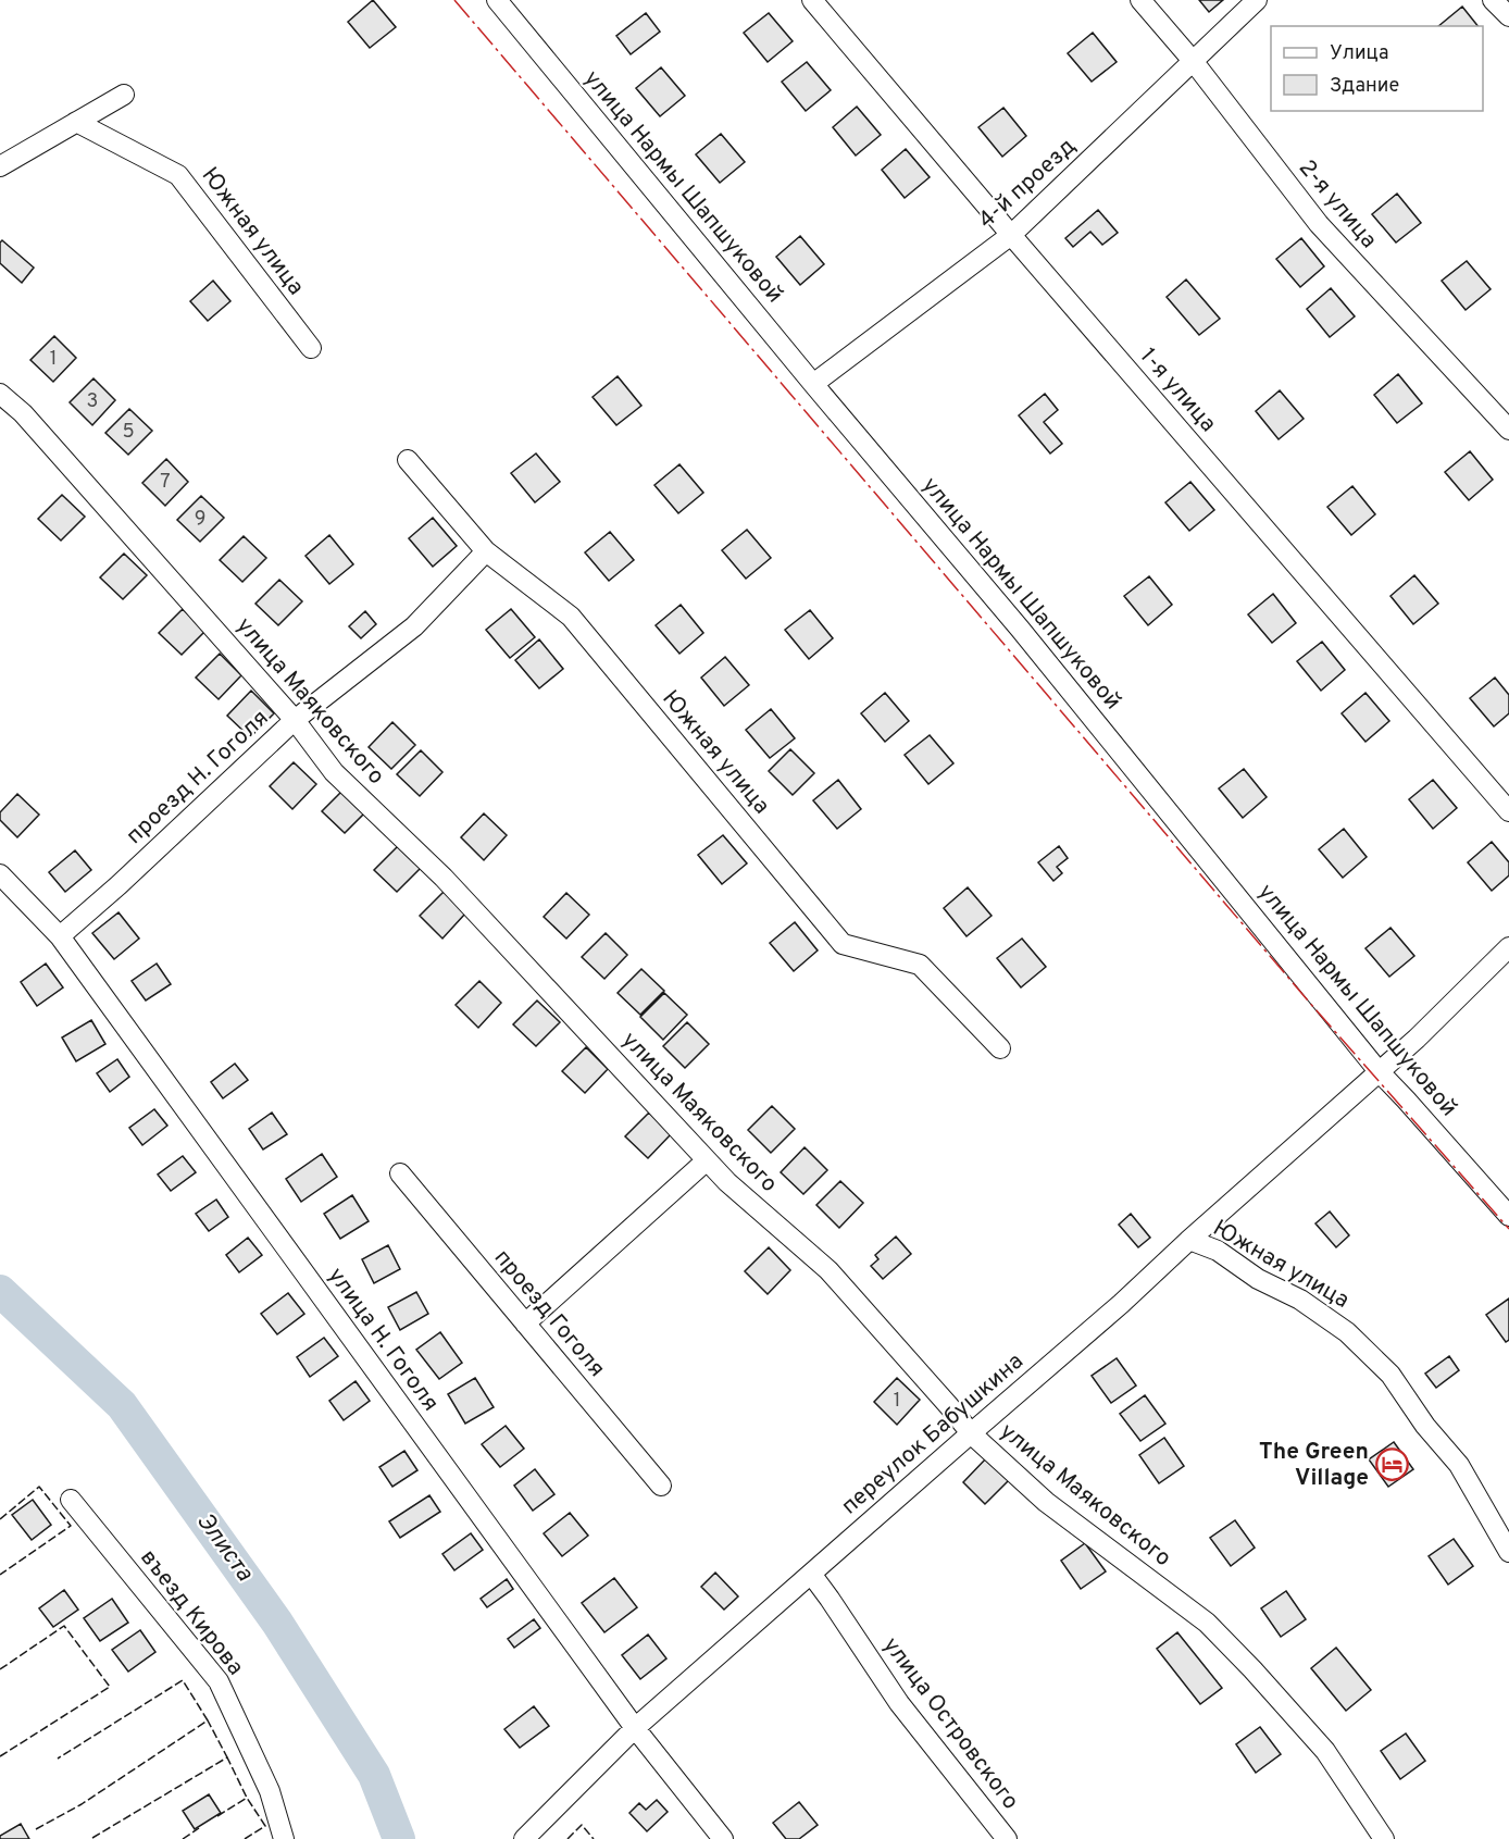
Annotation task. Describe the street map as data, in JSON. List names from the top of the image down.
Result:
{
  "streets": {
    "street": [
      "4-й проезд",
      "улица Нармы Шапшуковой",
      "2-я улица",
      "Южная улица",
      "1-я улица",
      "улица Маяковского",
      "проезд Н. Гоголя",
      "проезд Гоголя",
      "улица Н. Гоголя",
      "переулок Бабушкина",
      "въезд Кирова",
      "улица Островского"
    ]
  },
  "crossings": [
    ["4-й проезд", "улица Нармы Шапшуковой"],
    ["4-й проезд", "2-я улица"],
    ["4-й проезд", "1-я улица"],
    ["улица Нармы Шапшуковой", "переулок Бабушкина"],
    ["Южная улица", "проезд Н. Гоголя"],
    ["Южная улица", "переулок Бабушкина"],
    ["улица Маяковского", "проезд Н. Гоголя"],
    ["улица Маяковского", "переулок Бабушкина"],
    ["проезд Н. Гоголя", "улица Н. Гоголя"],
    ["улица Н. Гоголя", "переулок Бабушкина"],
    ["переулок Бабушкина", "улица Островского"]
  ],
  "water": ["Элиста"],
  "places": {
    "hotel": ["The Green Village"]
  },
  "house_numbers": [
    "1",
    "3",
    "5",
    "7",
    "9",
    "1"
  ],
  "legend": ["Улица", "Здание"]
}
